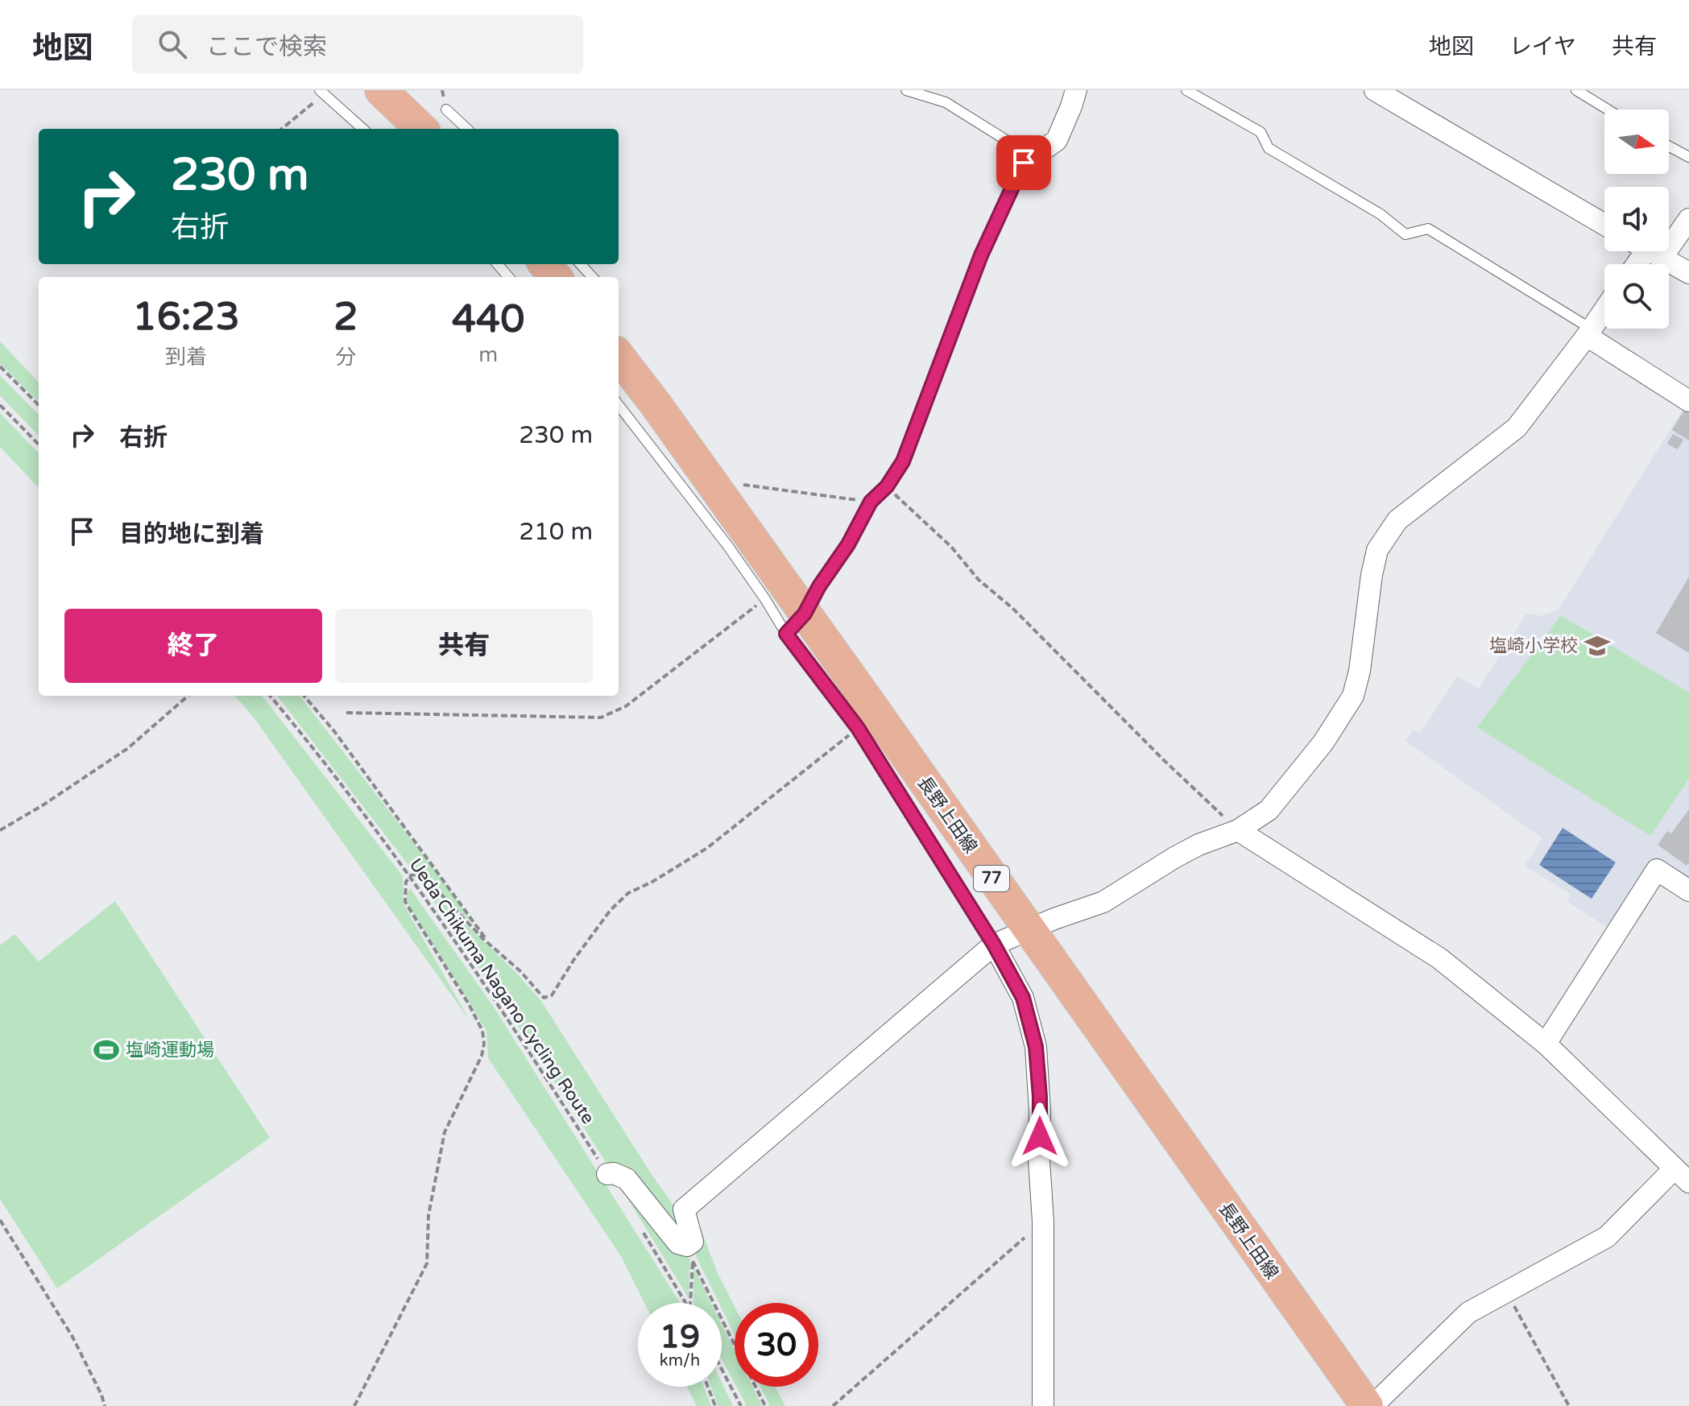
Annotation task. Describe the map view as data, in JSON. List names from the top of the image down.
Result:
{
  "streets": {
    "main road": ["長野上田線", "77"],
    "path": ["Ueda Chikuma Nagano Cycling Route"]
  },
  "places": {
    "school or university": ["塩崎小学校"],
    "sports": ["塩崎運動場"]
  },
  "north": "right",
  "page": {
    "header": "地図",
    "search": "ここで検索",
    "nav": ["地図", "レイヤ", "共有"],
    "turn": ["230 m", "右折"],
    "eta": [
      "16:23",
      "到着",
      "2",
      "分",
      "440",
      "m"
    ],
    "list": [
      {
        "name": "右折",
        "value": "230 m"
      },
      {
        "name": "目的地に到着",
        "value": "210 m"
      }
    ],
    "buttons": ["終了", "共有"],
    "speed": "19 km/h",
    "limit": "30"
  }
}
